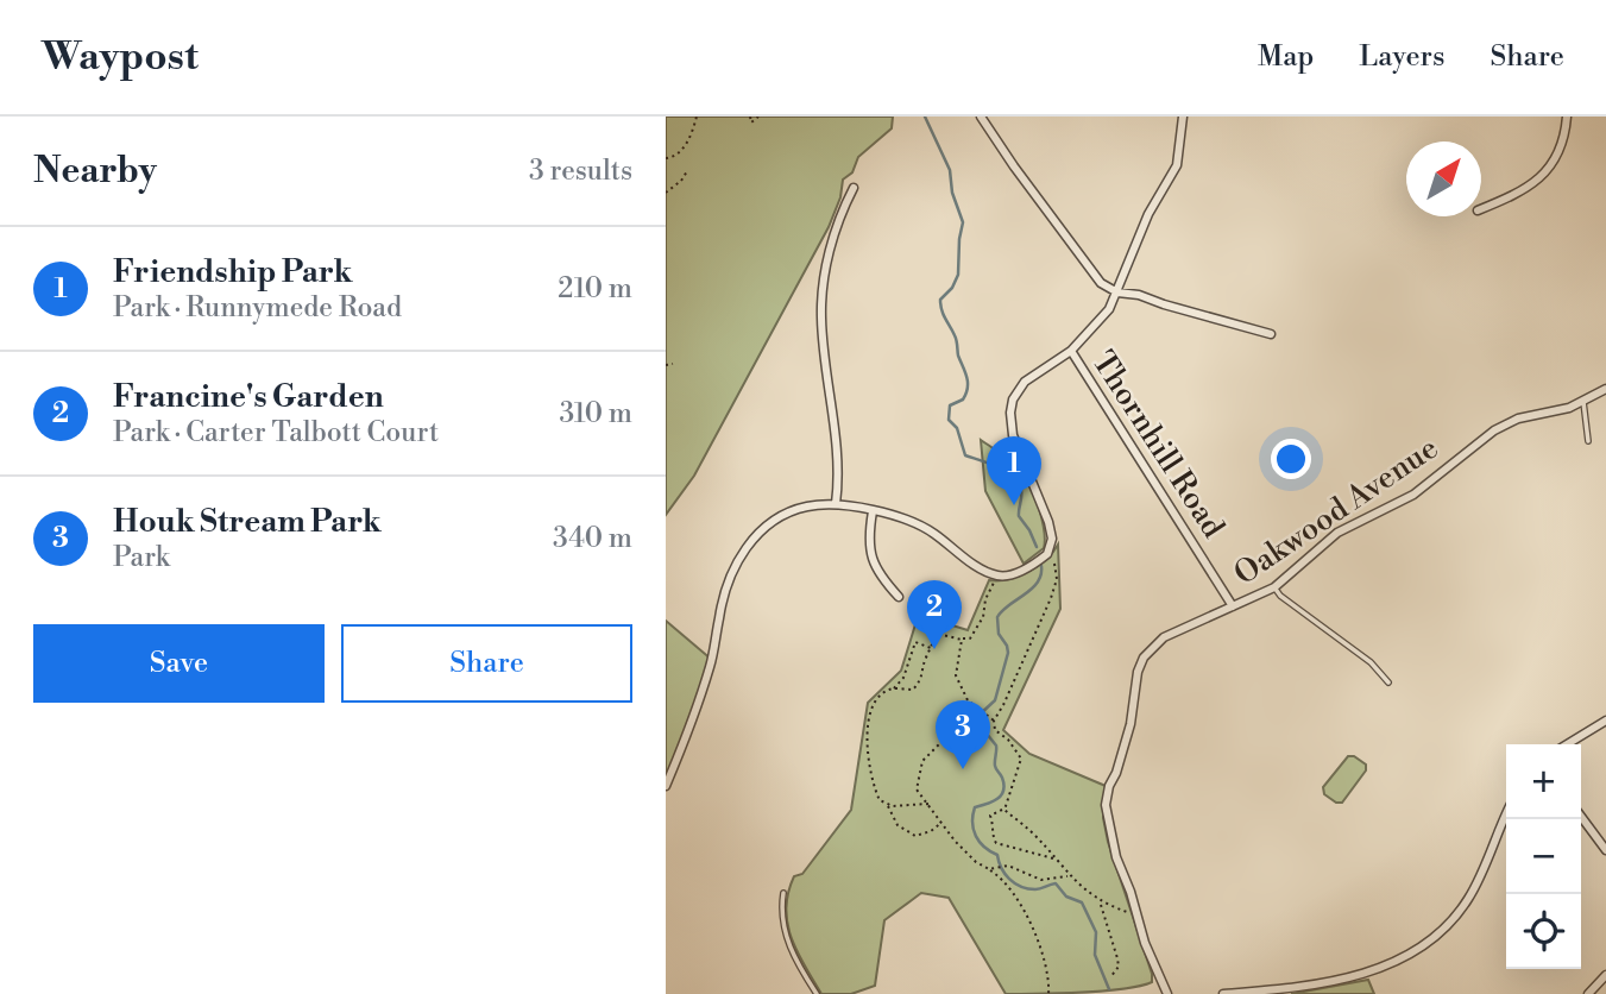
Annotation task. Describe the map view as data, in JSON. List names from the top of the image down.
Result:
{
  "streets": {
    "street": ["Thornhill Road", "Oakwood Avenue"]
  },
  "crossings": [
    ["Thornhill Road", "Oakwood Avenue"]
  ],
  "north": "top right",
  "page": {
    "header": "Waypost",
    "nav": ["Map", "Layers", "Share"],
    "heading": ["Nearby", "3 results"],
    "list": [
      {
        "mark": "1",
        "name": "Friendship Park",
        "note": "Park · Runnymede Road",
        "value": "210 m"
      },
      {
        "mark": "2",
        "name": "Francine's Garden",
        "note": "Park · Carter Talbott Court",
        "value": "310 m"
      },
      {
        "mark": "3",
        "name": "Houk Stream Park",
        "note": "Park",
        "value": "340 m"
      }
    ],
    "pins": ["1", "2", "3"],
    "buttons": ["Save", "Share"],
    "map_buttons": ["+", "−"]
  }
}
